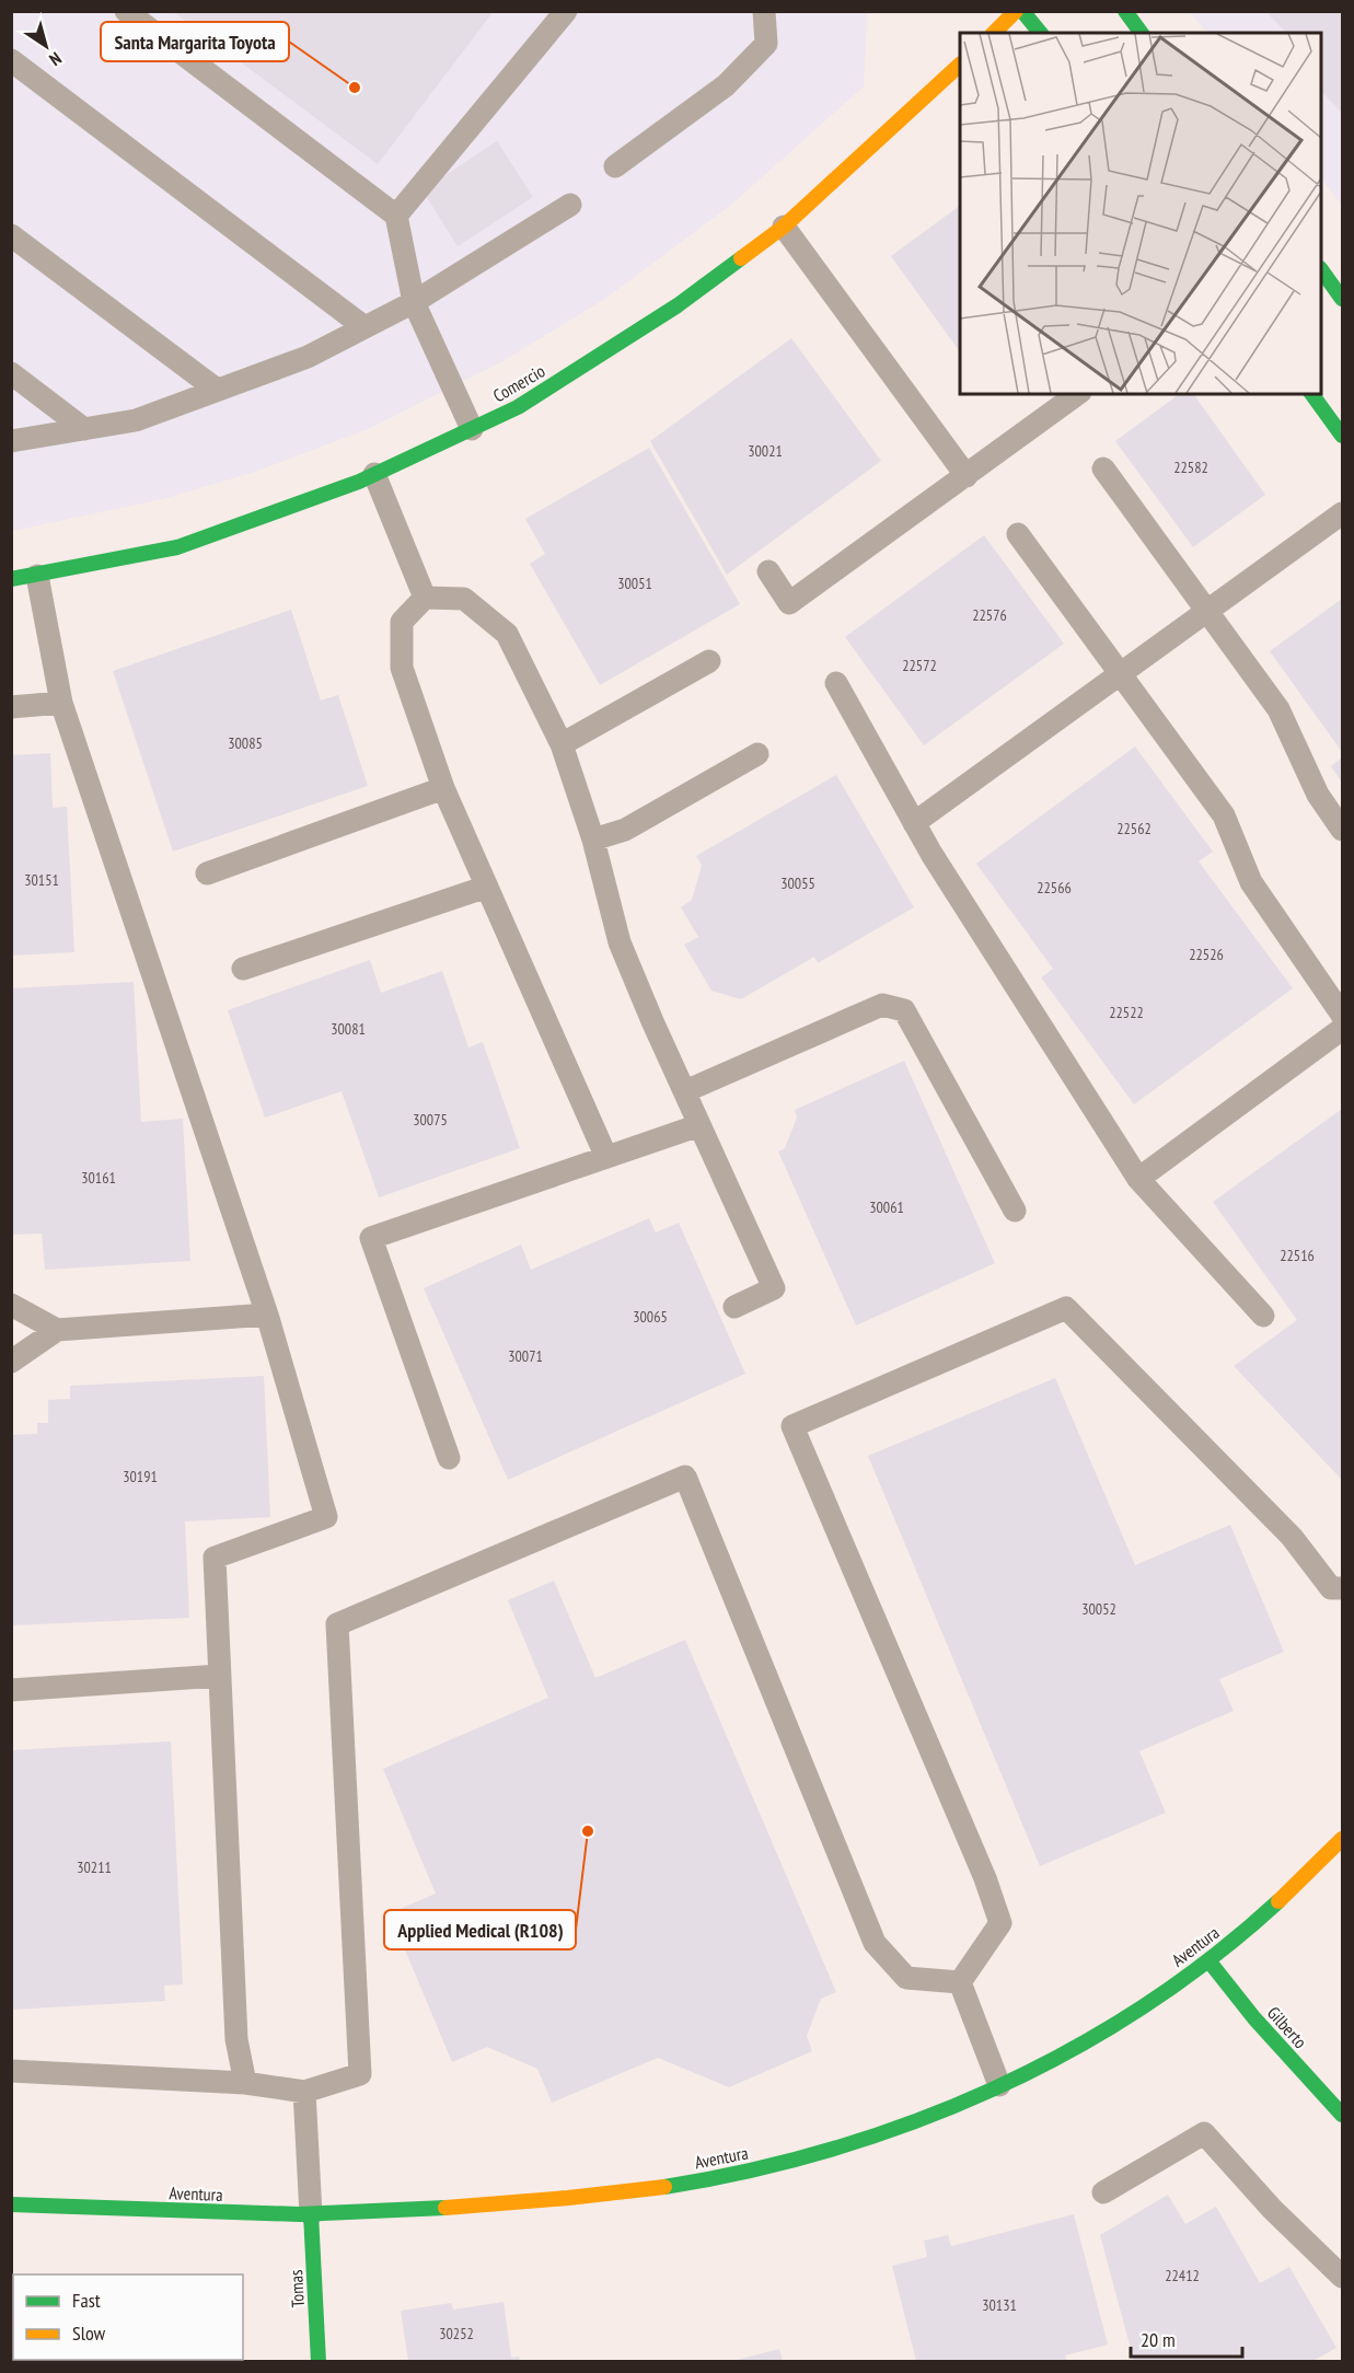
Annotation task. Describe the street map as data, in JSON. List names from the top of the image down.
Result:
{
  "streets": {
    "street": [
      "Comercio",
      "Aventura",
      "Gilberto",
      "Tomas"
    ]
  },
  "crossings": [
    ["Aventura", "Gilberto"],
    ["Aventura", "Tomas"]
  ],
  "places": ["Santa Margarita Toyota", "Applied Medical (R108)"],
  "house_numbers": [
    "30021",
    "22582",
    "30051",
    "22576",
    "22572",
    "30085",
    "22562",
    "30151",
    "30055",
    "22566",
    "22526",
    "22522",
    "30081",
    "30075",
    "30161",
    "30061",
    "22516",
    "30065",
    "30071",
    "30191",
    "30052",
    "30211",
    "22412",
    "30131",
    "30252"
  ],
  "legend": ["Fast", "Slow"],
  "scale_bar": "20 m",
  "north": "bottom right"
}
